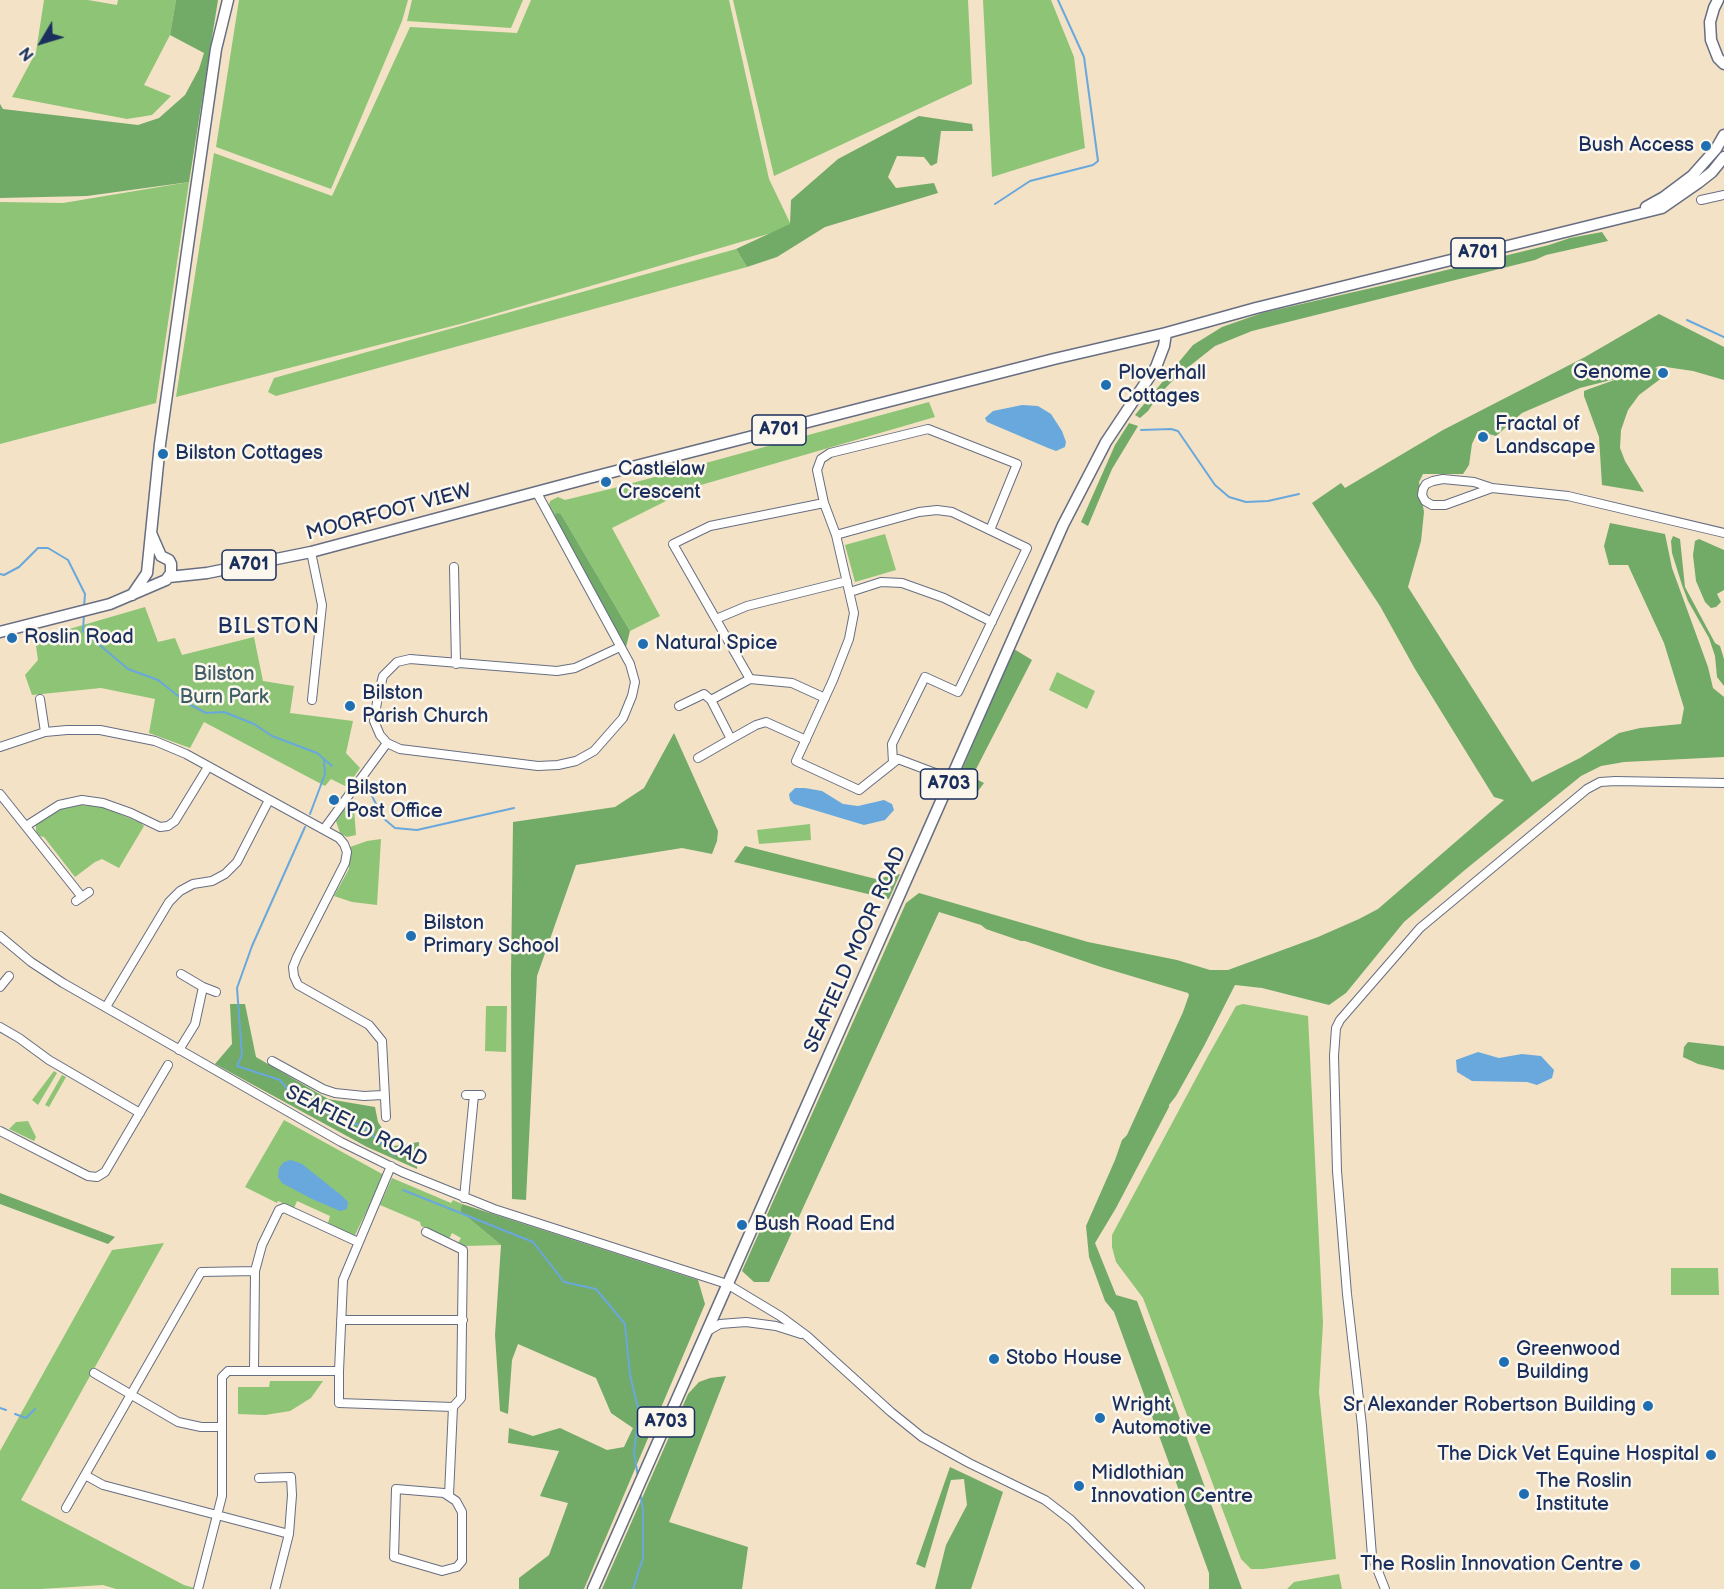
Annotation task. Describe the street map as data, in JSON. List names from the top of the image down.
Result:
{
  "streets": {
    "main road": [
      "A701",
      "MOORFOOT VIEW",
      "A703",
      "SEAFIELD MOOR ROAD"
    ],
    "street": ["SEAFIELD ROAD"]
  },
  "crossings": [
    ["A701", "MOORFOOT VIEW"],
    ["A701", "SEAFIELD MOOR ROAD"],
    ["MOORFOOT VIEW", "SEAFIELD MOOR ROAD"],
    ["SEAFIELD MOOR ROAD", "SEAFIELD ROAD"]
  ],
  "districts": ["BILSTON"],
  "parks": ["Bilston Burn Park"],
  "places": [
    "Bush Access",
    "Genome",
    "Ploverhall Cottages",
    "Fractal of Landscape",
    "Bilston Cottages",
    "Castlelaw Crescent",
    "Roslin Road",
    "Natural Spice",
    "Bilston Parish Church",
    "Bilston Post Office",
    "Bilston Primary School",
    "Bush Road End",
    "Stobo House",
    "Greenwood Building",
    "Sr Alexander Robertson Building",
    "Wright Automotive",
    "The Dick Vet Equine Hospital",
    "Midlothian Innovation Centre",
    "The Roslin Institute",
    "The Roslin Innovation Centre"
  ],
  "north": "bottom left"
}
